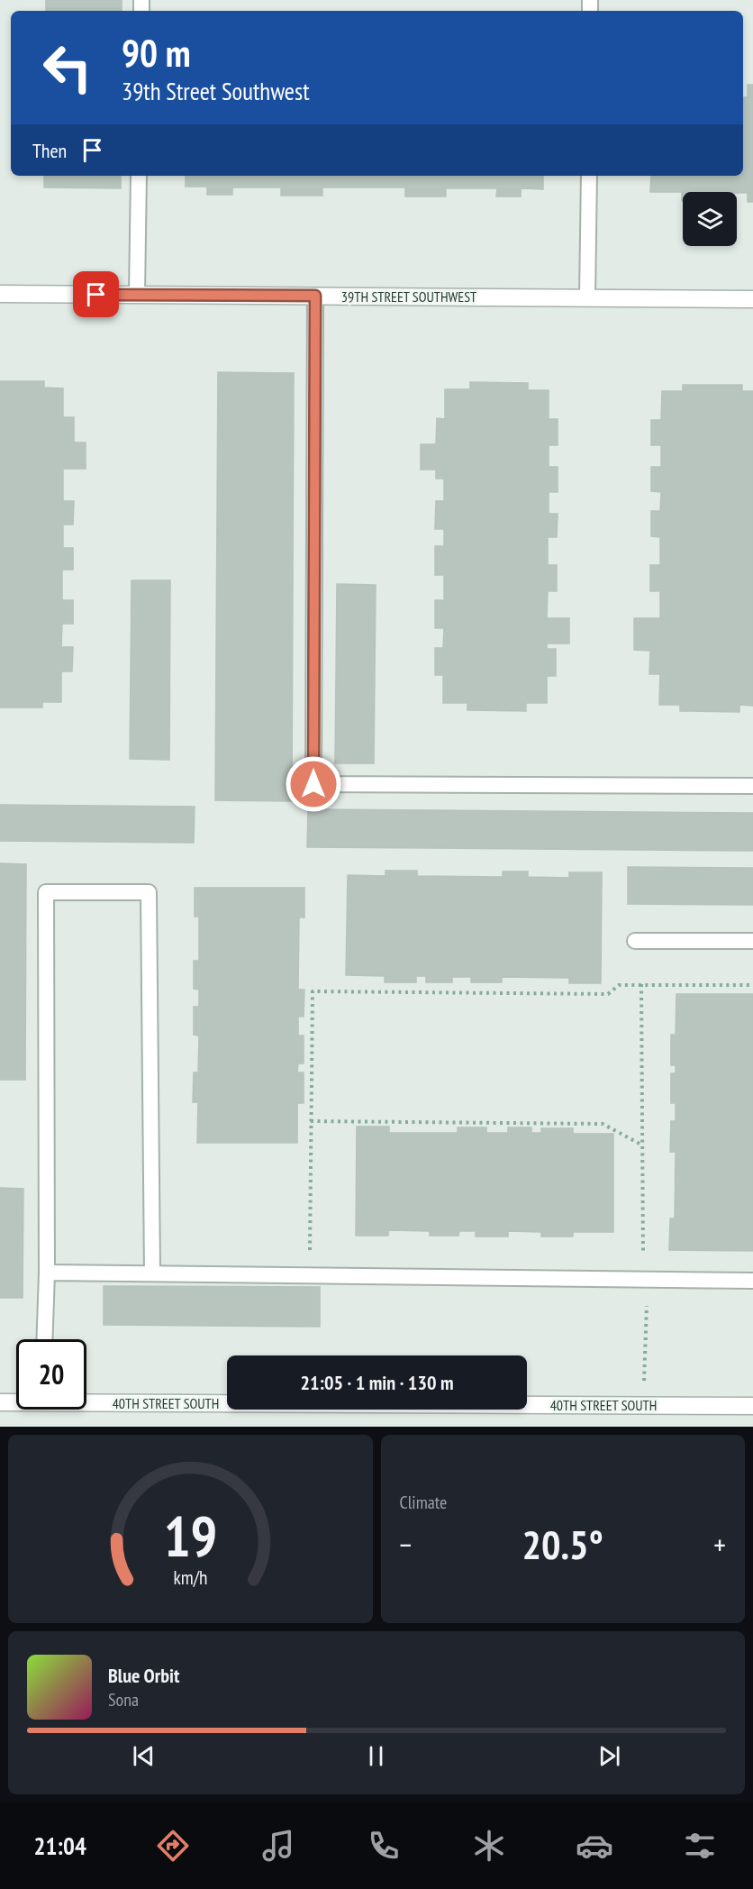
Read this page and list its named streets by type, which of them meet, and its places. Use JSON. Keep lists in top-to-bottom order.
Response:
{
  "streets": {
    "street": ["39TH STREET SOUTHWEST", "40TH STREET SOUTH"]
  },
  "page": {
    "turn": ["90 m", "39th Street Southwest"],
    "then": "Then",
    "limit": "20",
    "trip": "21:05 · 1 min · 130 m",
    "tile": "Climate",
    "heat": ["−", "20.5°", "+"],
    "song": ["Blue Orbit", "Sona"],
    "tabs": "21:04",
    "gauge": ["19", "km/h"]
  }
}
